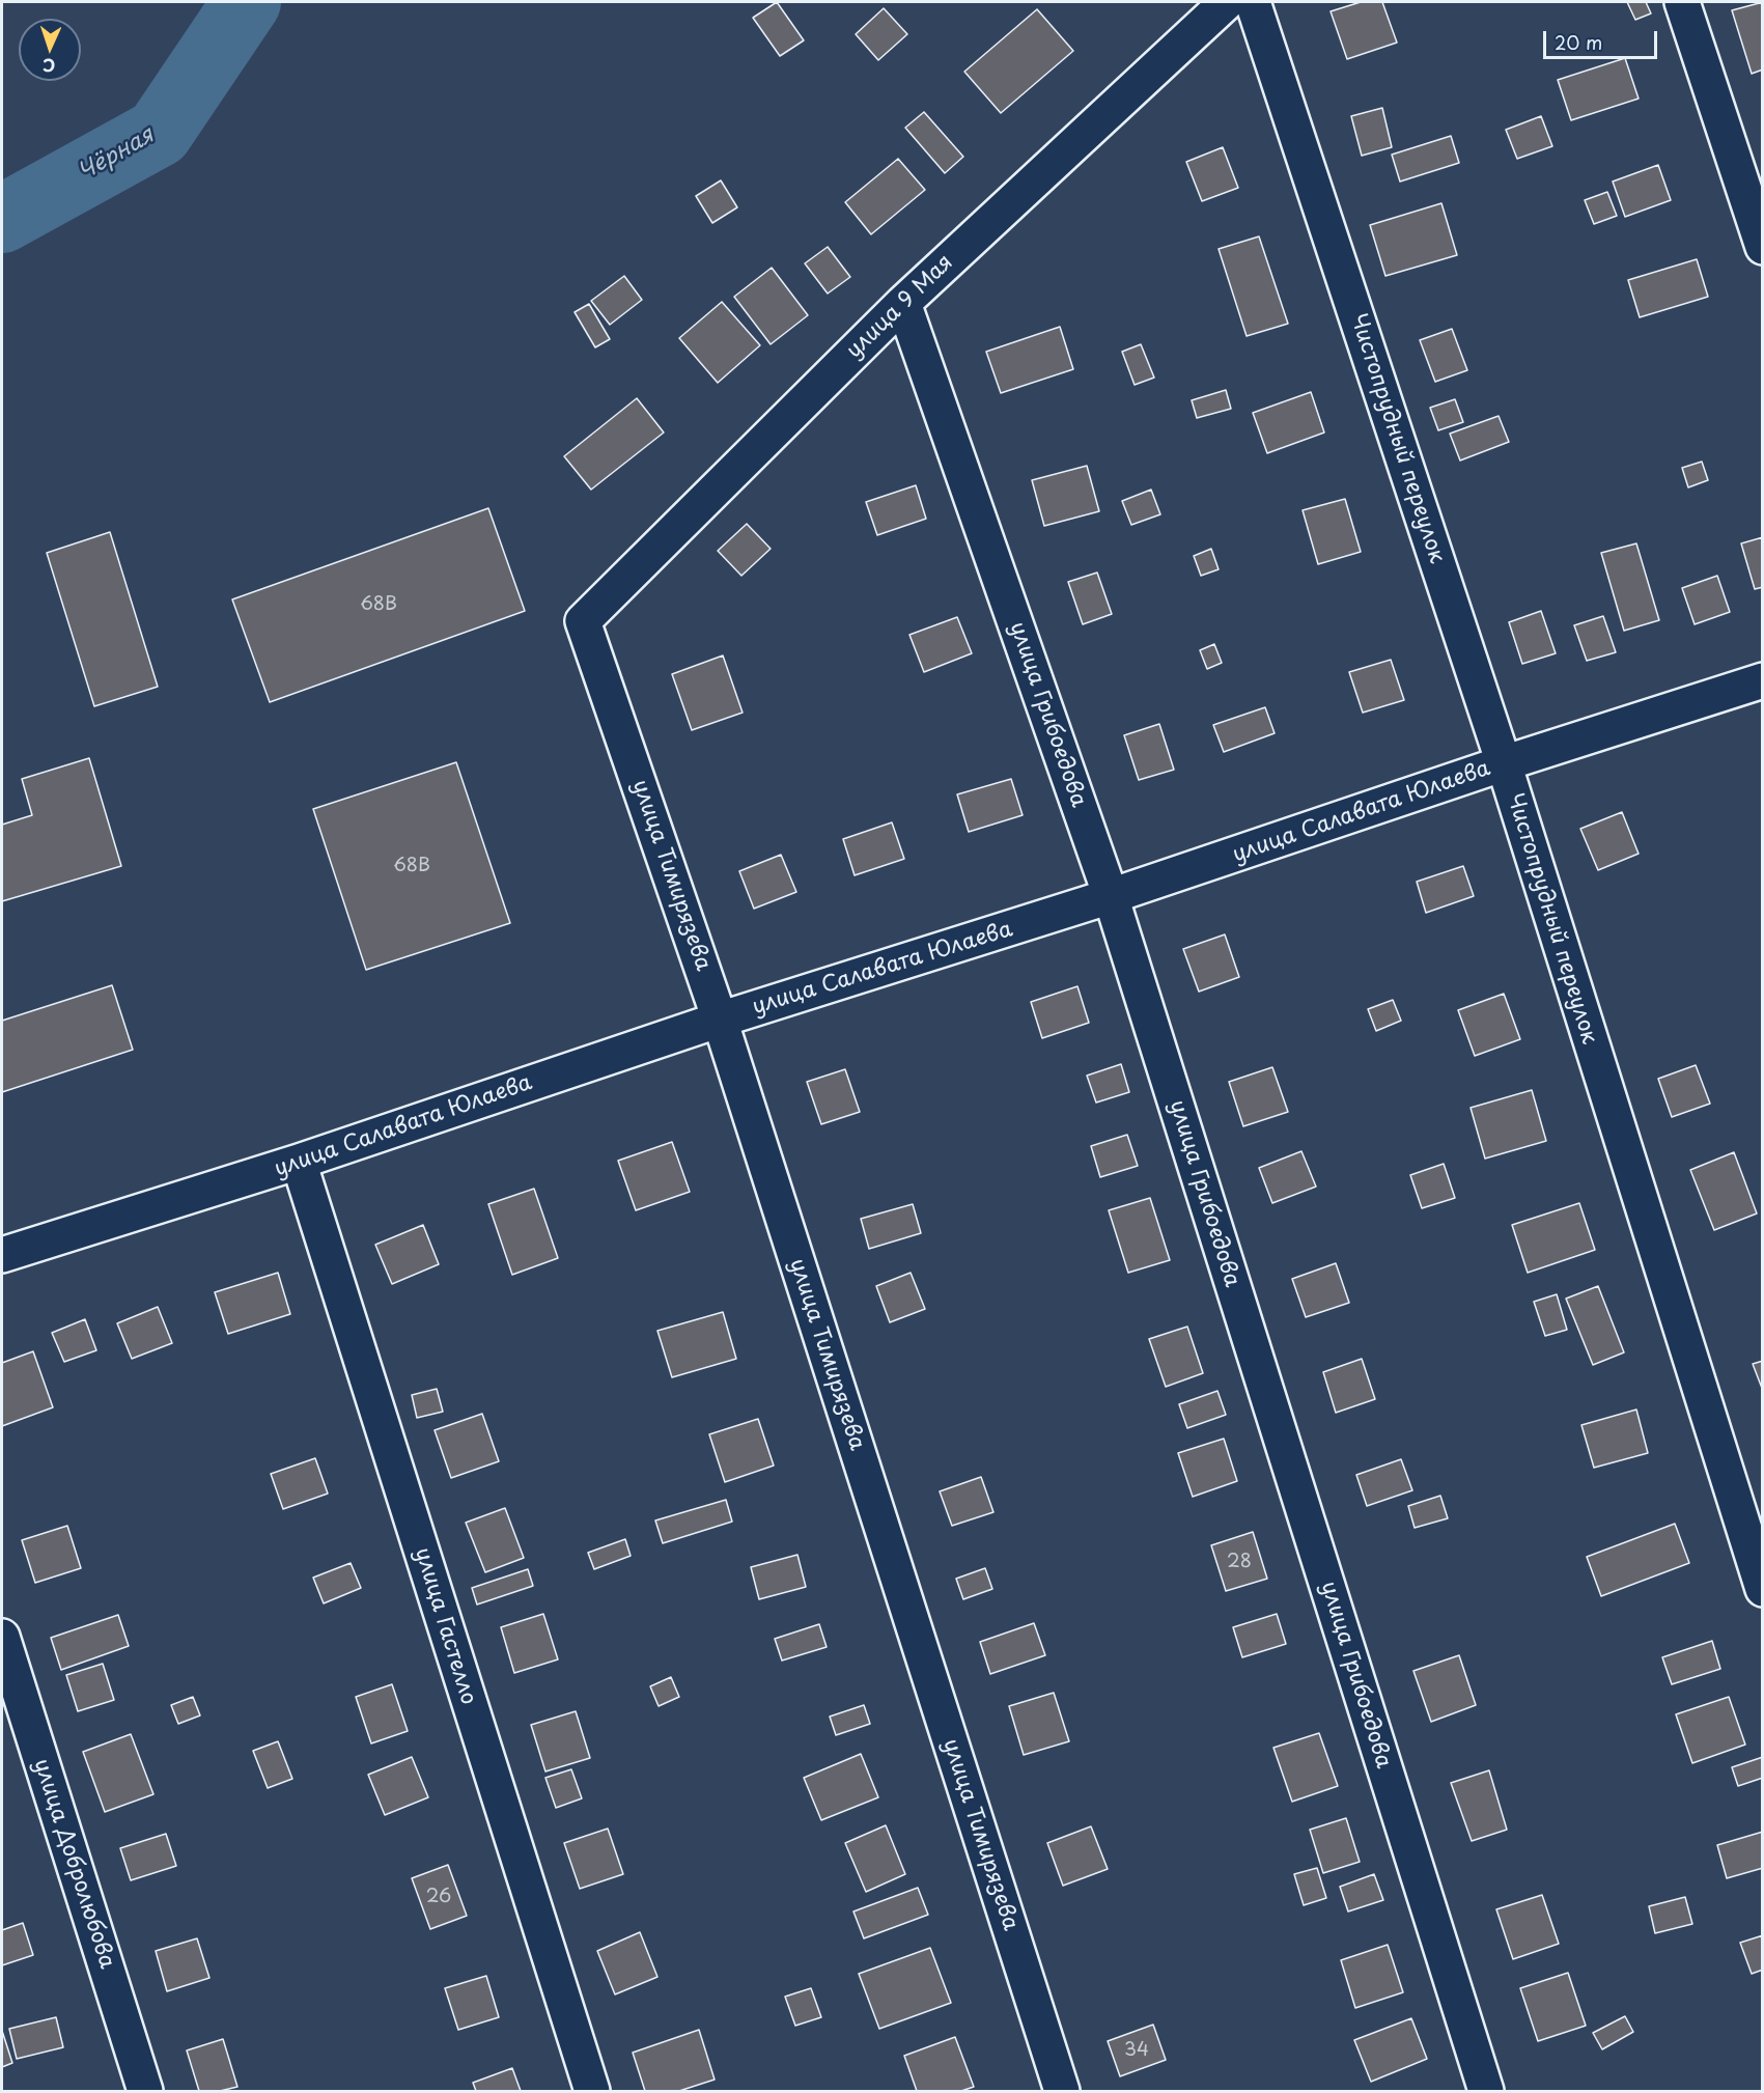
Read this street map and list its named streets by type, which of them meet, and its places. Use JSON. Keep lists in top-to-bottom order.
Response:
{
  "streets": {
    "street": [
      "улица 9 Мая",
      "Чистопрудный переулок",
      "улица Грибоедова",
      "улица Салавата Юлаева",
      "улица Тимирязева",
      "улица Гастелло",
      "улица Добролюбова"
    ]
  },
  "crossings": [
    ["улица 9 Мая", "улица Грибоедова"],
    ["улица 9 Мая", "улица Тимирязева"],
    ["Чистопрудный переулок", "улица Салавата Юлаева"],
    ["улица Грибоедова", "улица Салавата Юлаева"],
    ["улица Салавата Юлаева", "улица Тимирязева"],
    ["улица Салавата Юлаева", "улица Гастелло"]
  ],
  "water": ["Чёрная"],
  "house_numbers": [
    "68В",
    "68В",
    "28",
    "26",
    "34"
  ],
  "scale_bar": "20 m",
  "north": "bottom"
}
